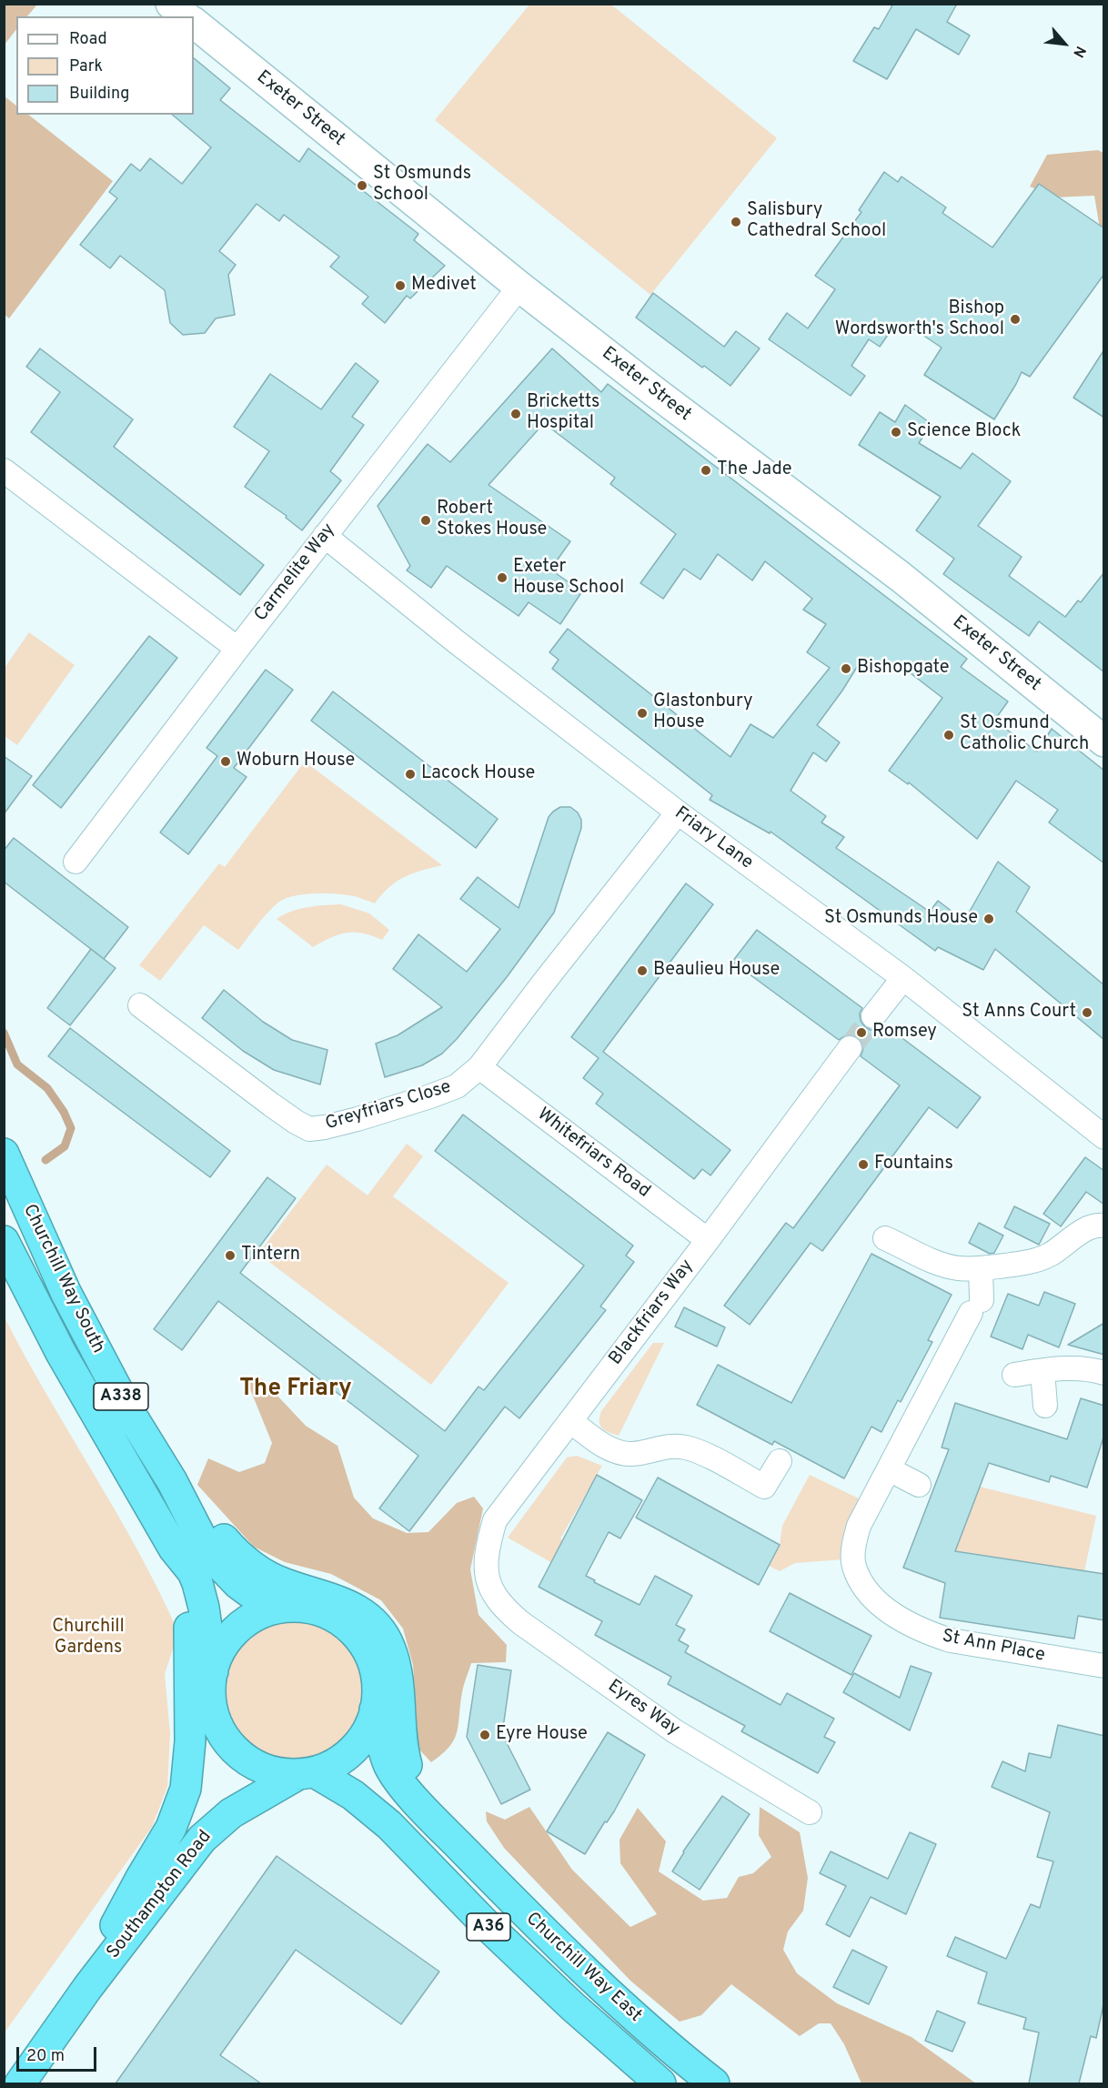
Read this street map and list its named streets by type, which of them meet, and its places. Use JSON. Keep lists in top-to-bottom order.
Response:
{
  "streets": {
    "highway": [
      "Churchill Way South",
      "A338",
      "Southampton Road",
      "A36",
      "Churchill Way East"
    ],
    "street": [
      "Exeter Street",
      "Carmelite Way",
      "Friary Lane",
      "Greyfriars Close",
      "Whitefriars Road",
      "Blackfriars Way",
      "St Ann Place",
      "Eyres Way"
    ]
  },
  "crossings": [
    ["Exeter Street", "Carmelite Way"],
    ["Carmelite Way", "Friary Lane"],
    ["Friary Lane", "Greyfriars Close"],
    ["Greyfriars Close", "Whitefriars Road"],
    ["Whitefriars Road", "Blackfriars Way"],
    ["Churchill Way South", "A338"],
    ["Churchill Way South", "Southampton Road"],
    ["Churchill Way South", "A36"],
    ["Churchill Way South", "Churchill Way East"],
    ["Blackfriars Way", "Eyres Way"],
    ["A338", "Southampton Road"],
    ["A338", "Churchill Way East"],
    ["Southampton Road", "A36"],
    ["Southampton Road", "Churchill Way East"],
    ["A36", "Churchill Way East"]
  ],
  "districts": ["The Friary"],
  "parks": ["Churchill Gardens"],
  "places": [
    "St Osmunds School",
    "Salisbury Cathedral School",
    "Medivet",
    "Bishop Wordsworth's School",
    "Bricketts Hospital",
    "Science Block",
    "The Jade",
    "Robert Stokes House",
    "Exeter House School",
    "Bishopgate",
    "Glastonbury House",
    "St Osmund Catholic Church",
    "Woburn House",
    "Lacock House",
    "St Osmunds House",
    "Beaulieu House",
    "St Anns Court",
    "Romsey",
    "Fountains",
    "Tintern",
    "Eyre House"
  ],
  "legend": ["Road", "Park", "Building"],
  "scale_bar": "20 m",
  "north": "bottom right"
}
